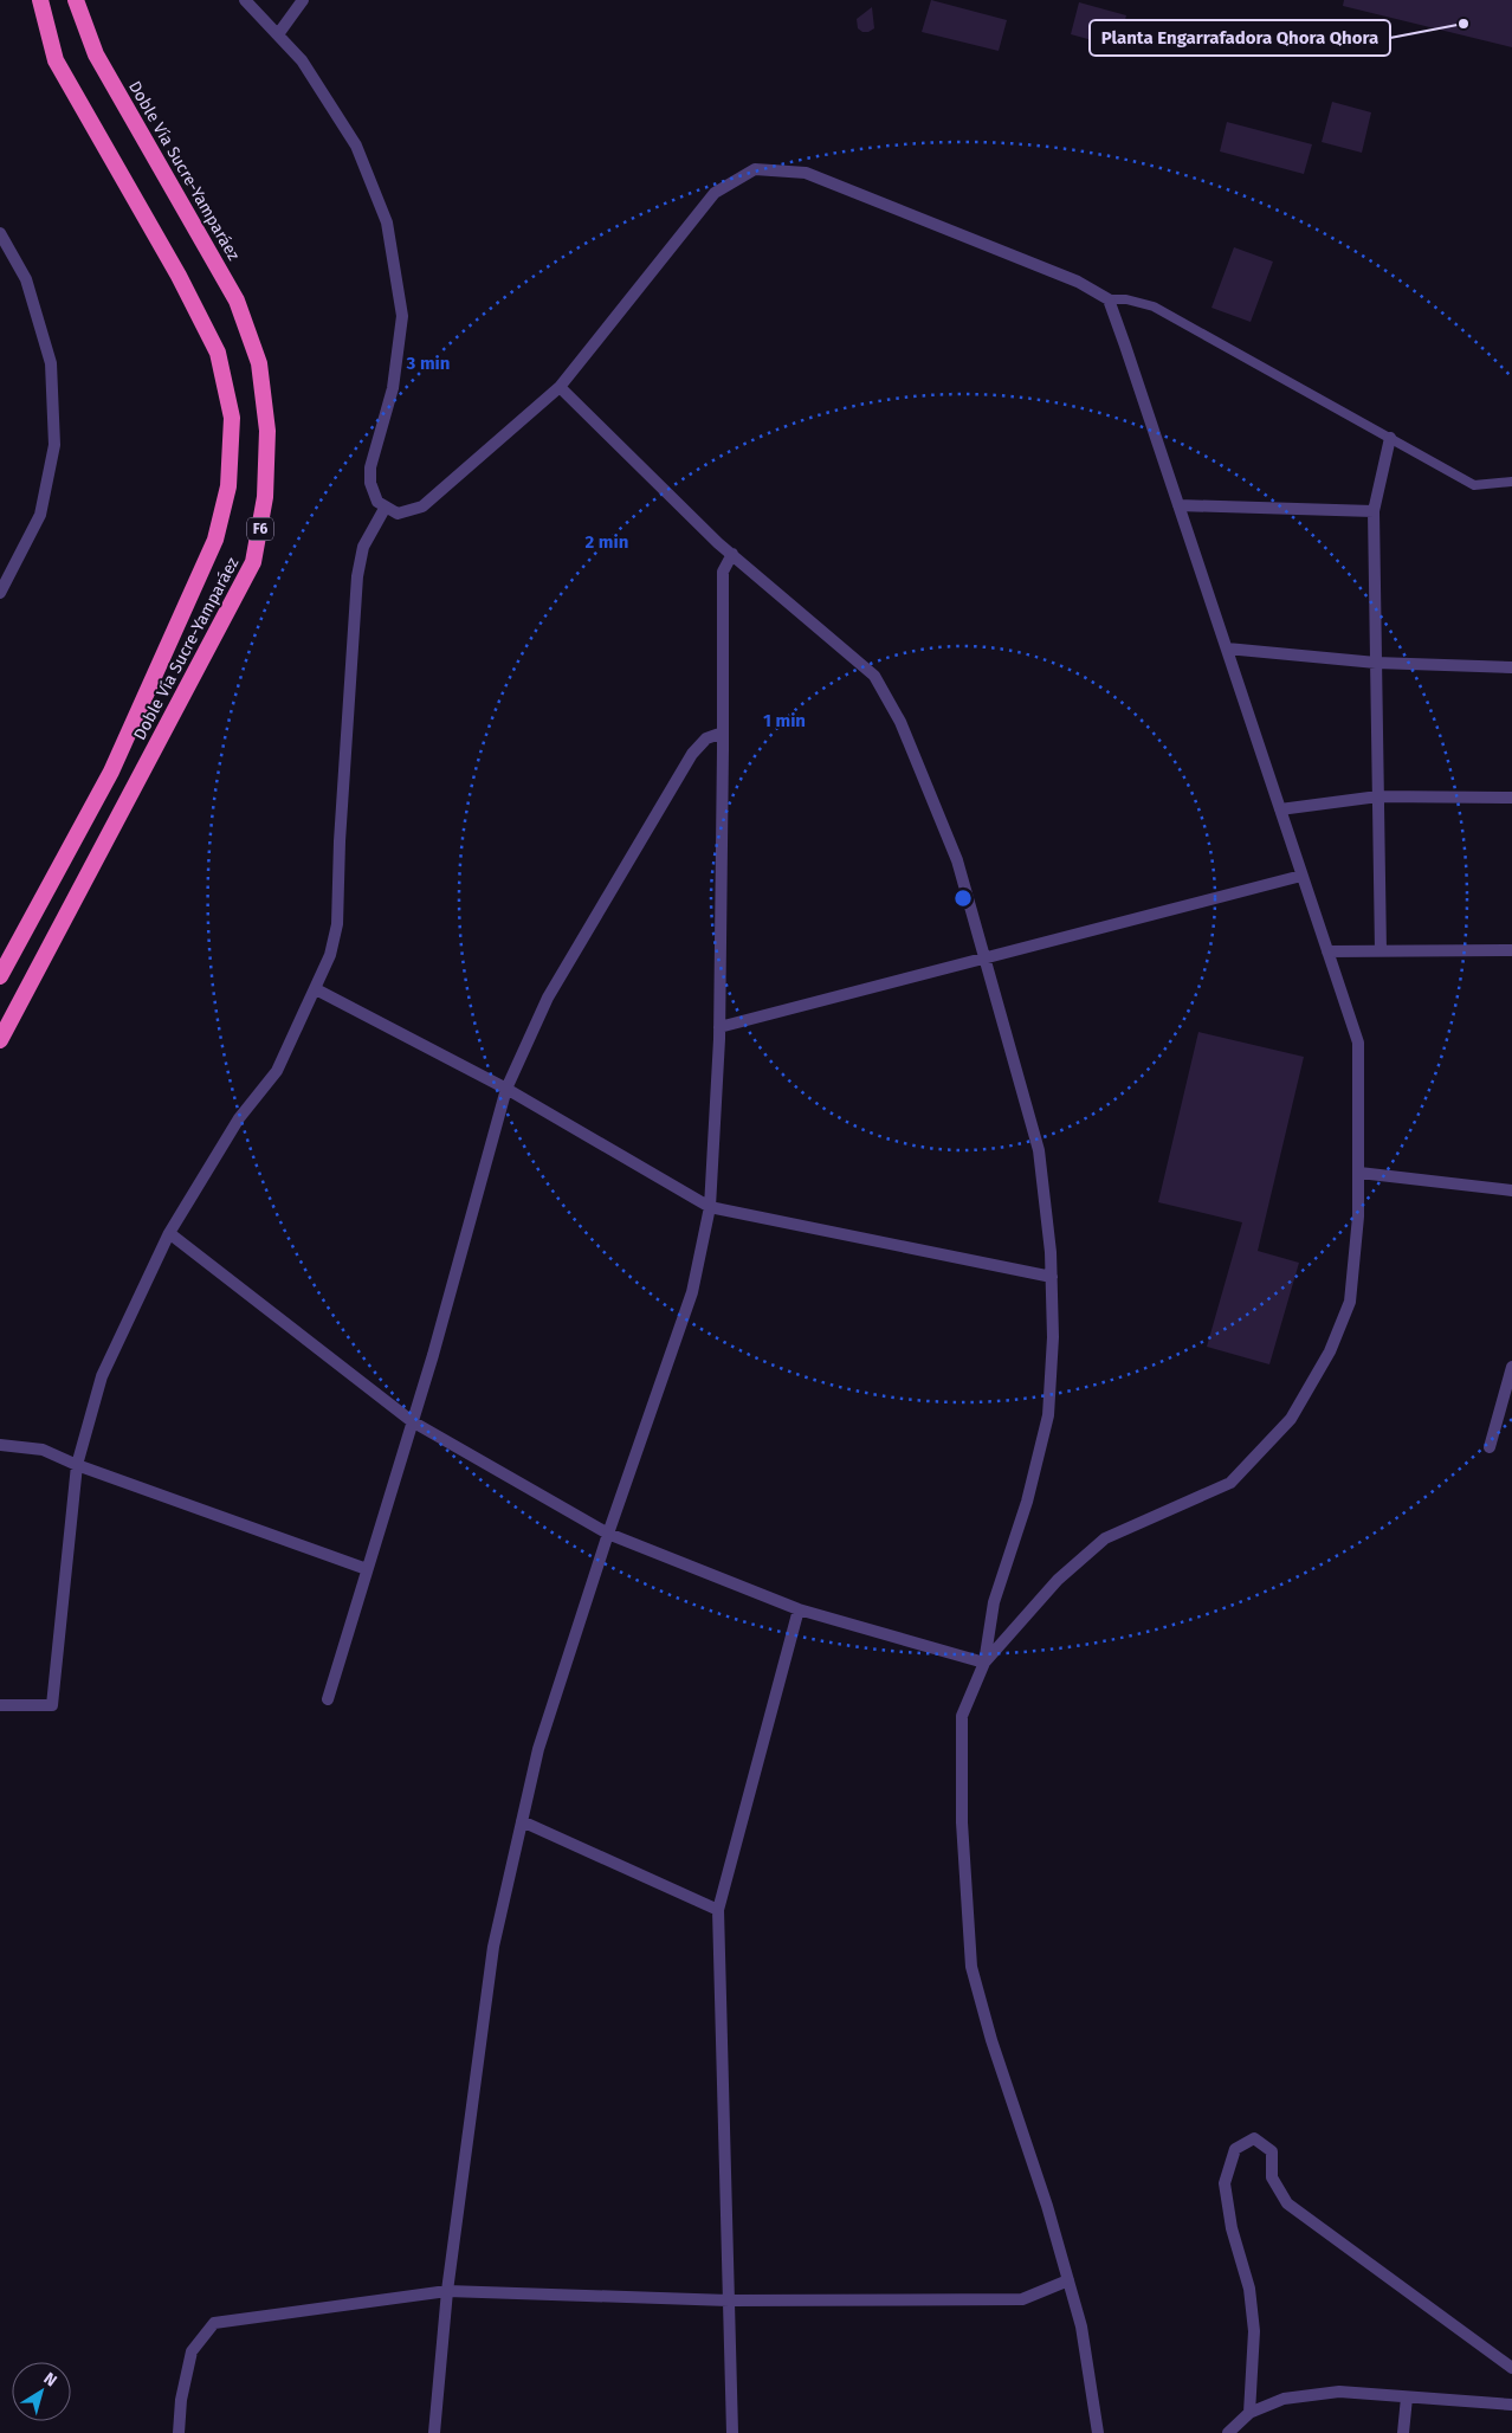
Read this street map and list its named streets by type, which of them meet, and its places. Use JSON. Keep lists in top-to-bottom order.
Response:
{
  "streets": {
    "highway": ["Doble Vía Sucre-Yamparáez", "F6"]
  },
  "places": ["Planta Engarrafadora Qhora Qhora"],
  "north": "top right",
  "rings": ["3 min", "2 min", "1 min"]
}
